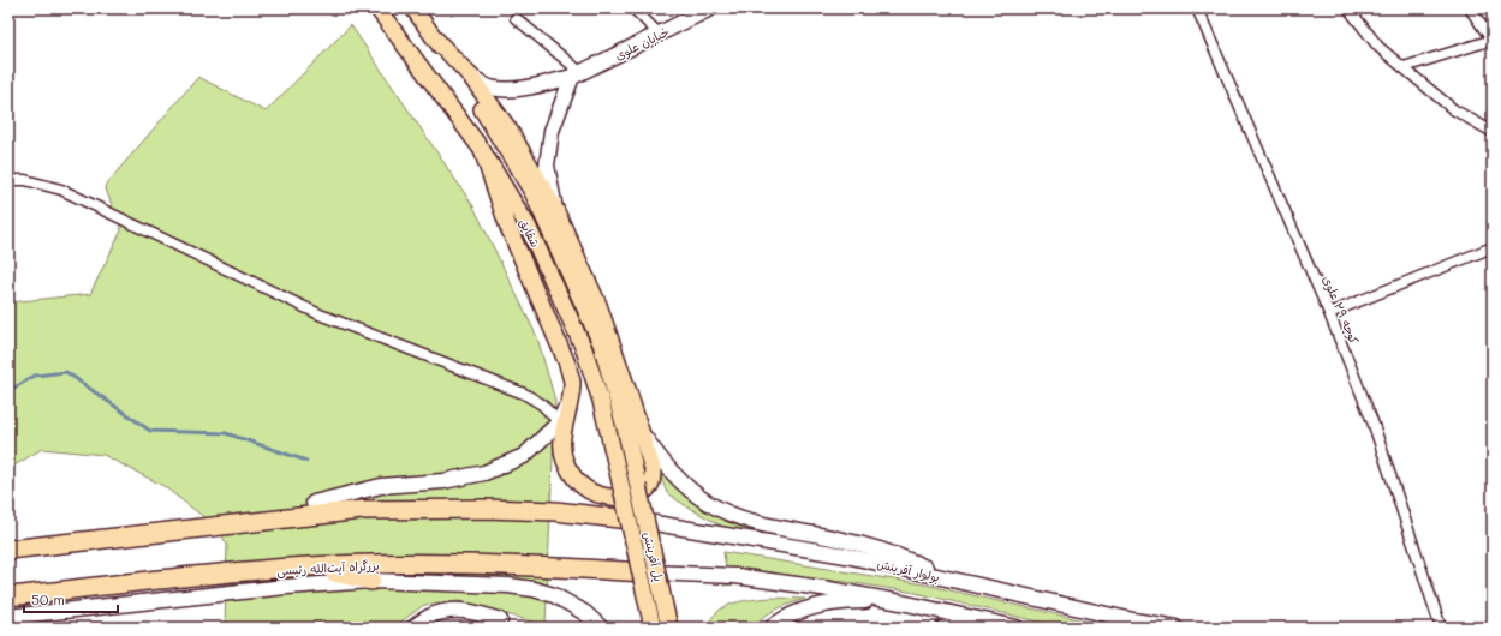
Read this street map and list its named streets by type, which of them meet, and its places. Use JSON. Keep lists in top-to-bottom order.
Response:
{
  "streets": {
    "highway": ["بزرگراه آیت‌الله رئیسی"],
    "main road": [
      "خیابان علوی",
      "شقایق",
      "پل آفرینش",
      "بولوار آفرینش"
    ],
    "street": ["کوچه ۲۹ علوی"]
  },
  "crossings": [
    ["خیابان علوی", "شقایق"],
    ["شقایق", "پل آفرینش"]
  ],
  "scale_bar": "50 m"
}
